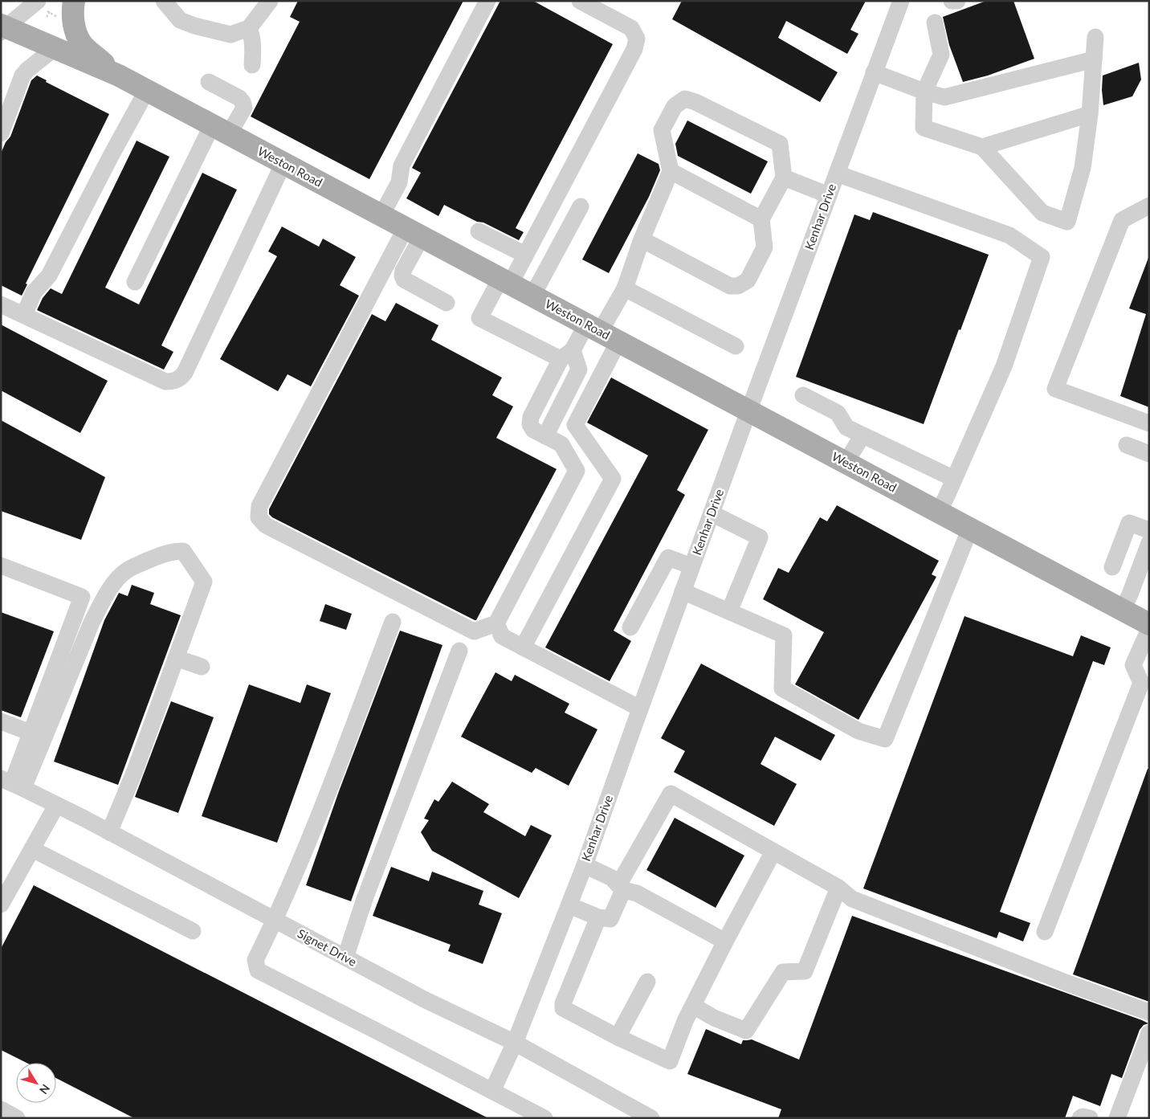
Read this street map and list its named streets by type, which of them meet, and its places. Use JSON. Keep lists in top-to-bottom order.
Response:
{
  "streets": {
    "main road": ["Weston Road"],
    "street": ["Kenhar Drive", "Signet Drive"]
  },
  "crossings": [
    ["Weston Road", "Kenhar Drive"],
    ["Kenhar Drive", "Signet Drive"]
  ],
  "north": "bottom right"
}
